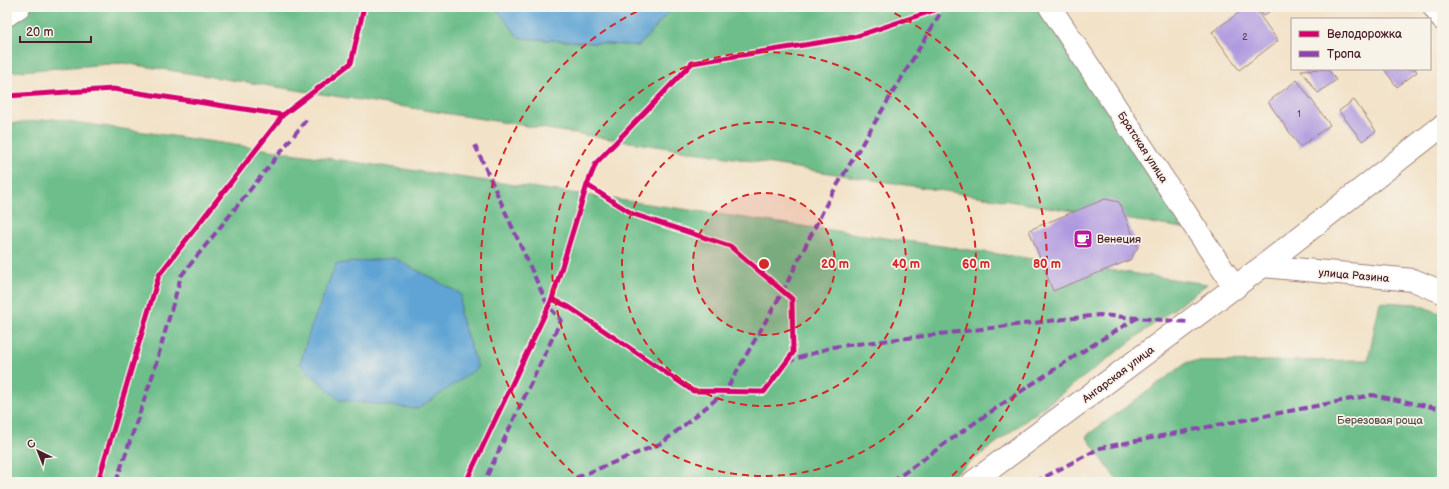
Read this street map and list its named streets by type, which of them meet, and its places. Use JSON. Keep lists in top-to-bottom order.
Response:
{
  "streets": {
    "street": ["Братская улица", "улица Разина", "Ангарская улица"]
  },
  "crossings": [
    ["Братская улица", "Ангарская улица"],
    ["улица Разина", "Ангарская улица"]
  ],
  "parks": ["Березовая роща"],
  "places": {
    "cafe": ["Венеция"]
  },
  "house_numbers": ["2", "1"],
  "legend": ["Велодорожка", "Тропа"],
  "scale_bar": "20 m",
  "north": "top left",
  "rings": [
    "20 m",
    "40 m",
    "60 m",
    "80 m"
  ]
}
